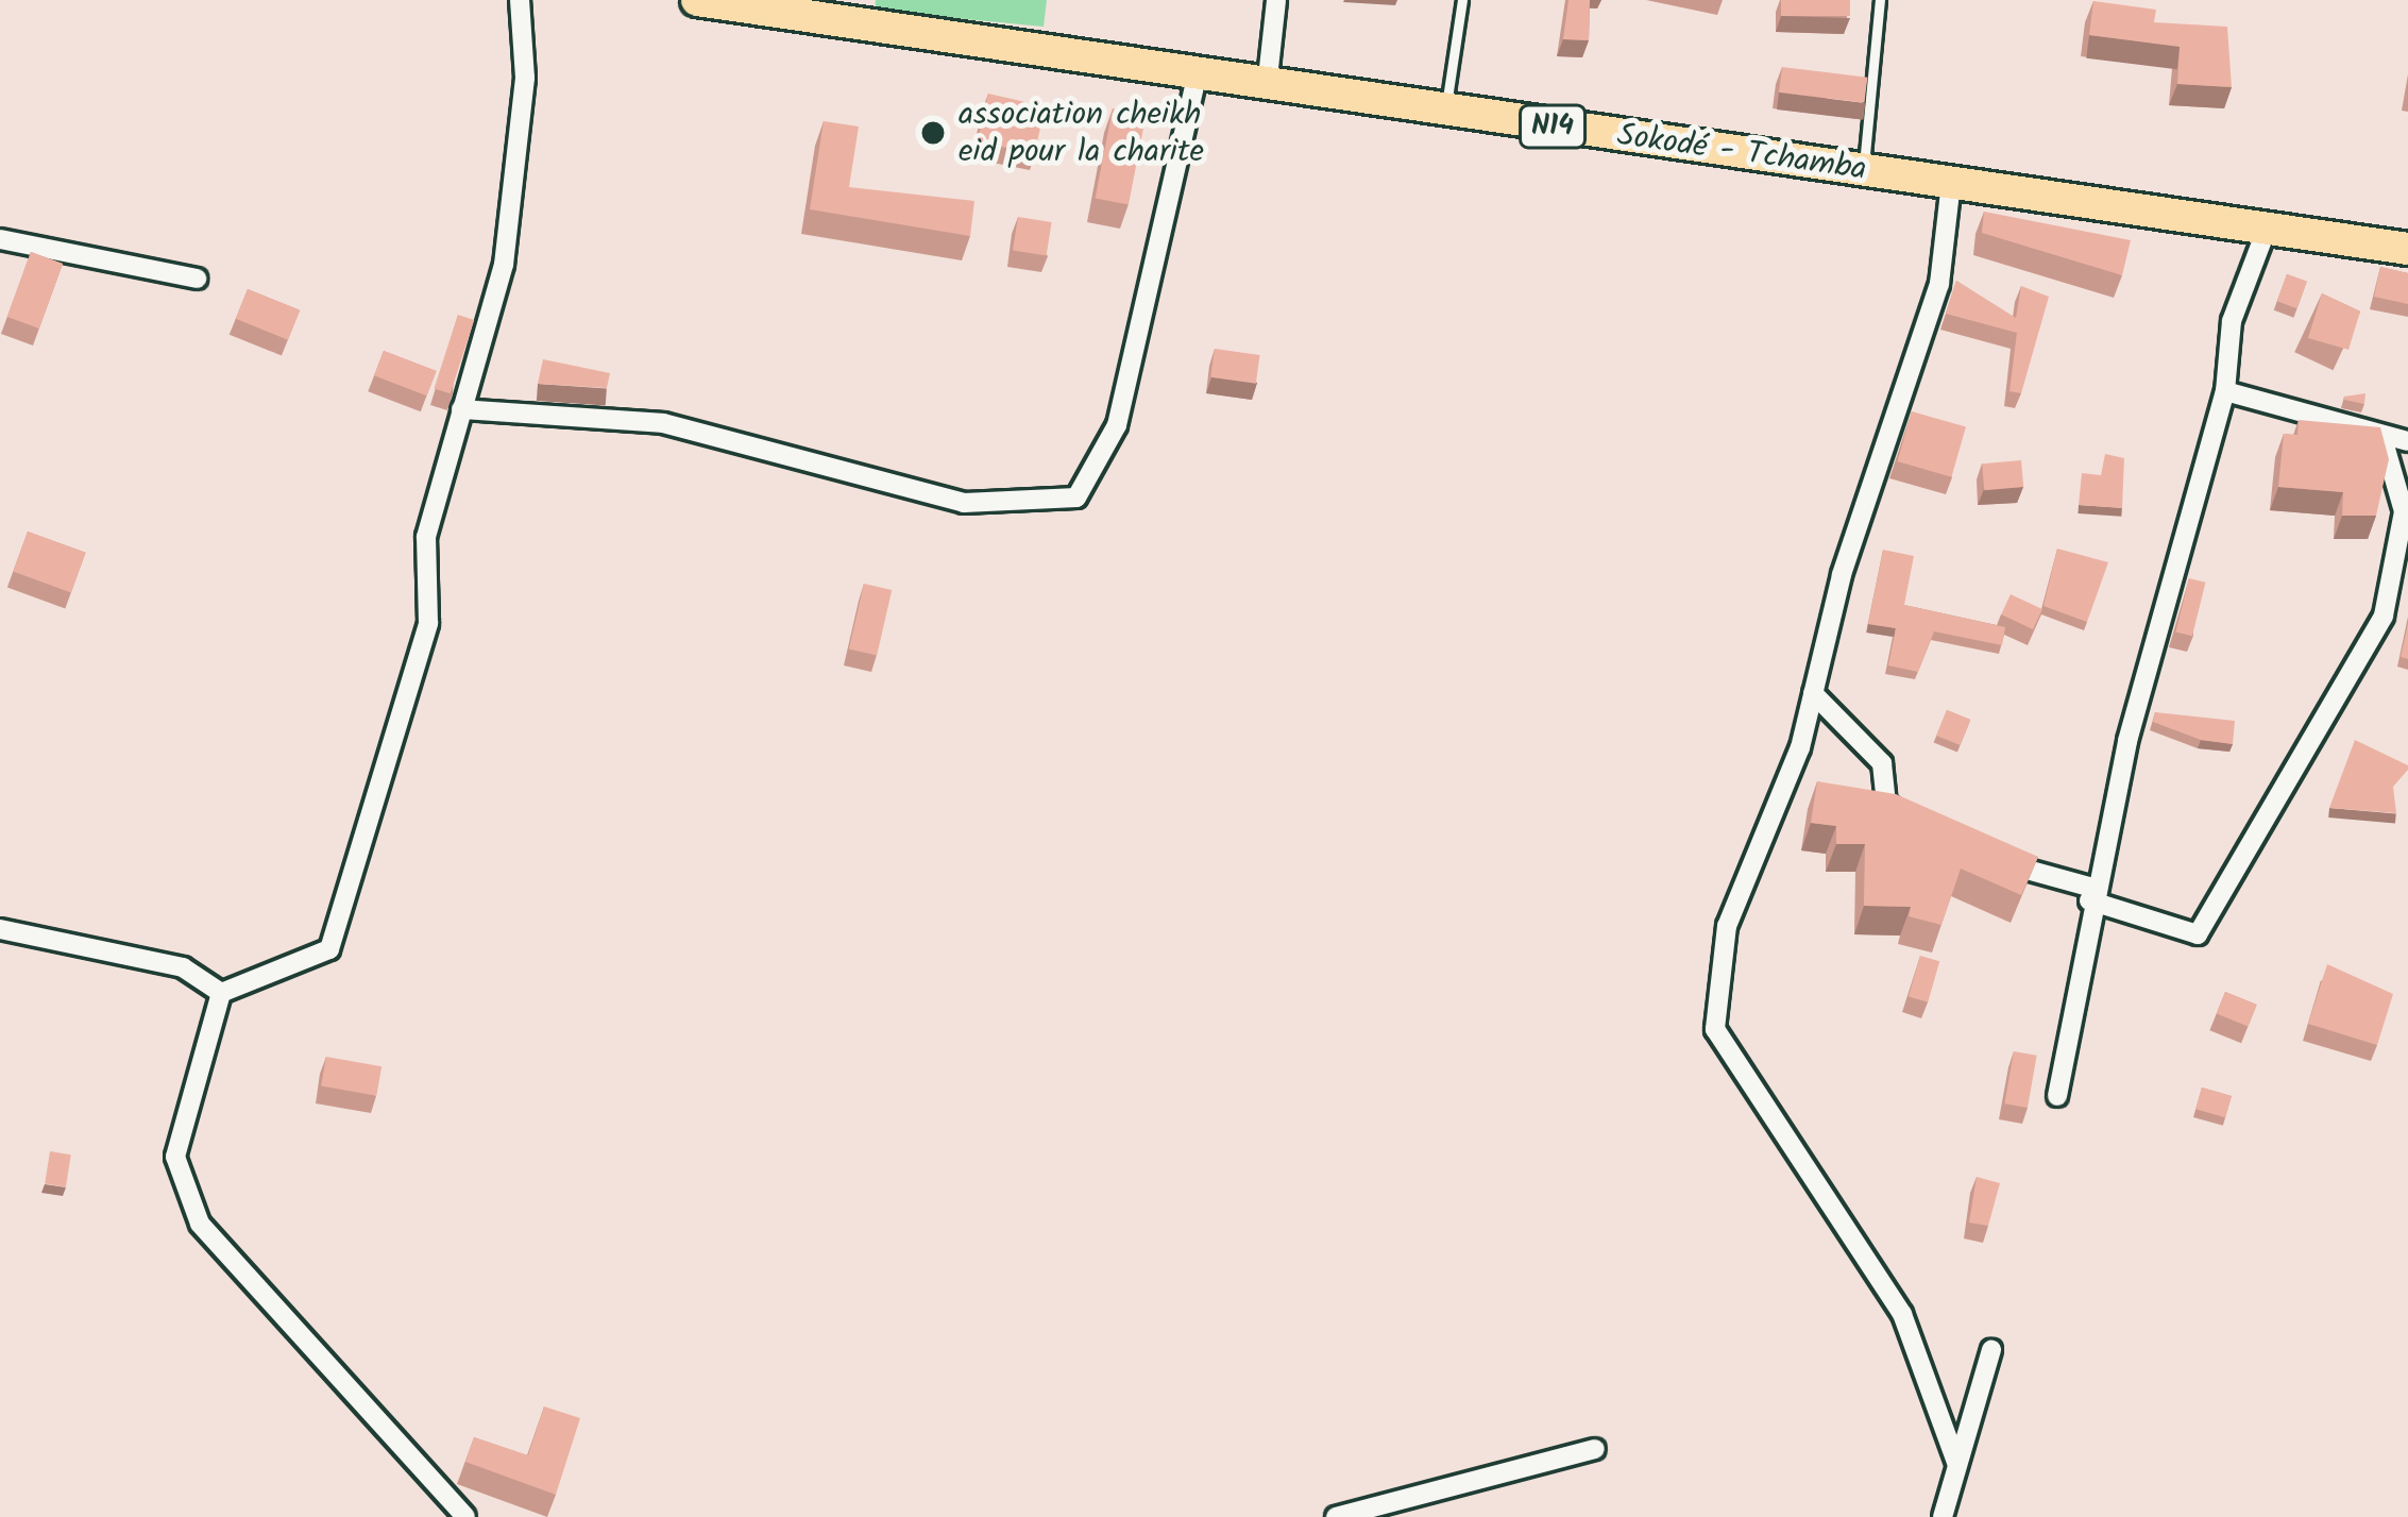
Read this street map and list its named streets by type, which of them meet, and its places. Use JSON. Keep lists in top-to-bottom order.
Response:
{
  "streets": {
    "main road": ["N14", "Sokodé - Tchamba"]
  },
  "places": ["association cheikh eid pour la charite"]
}
